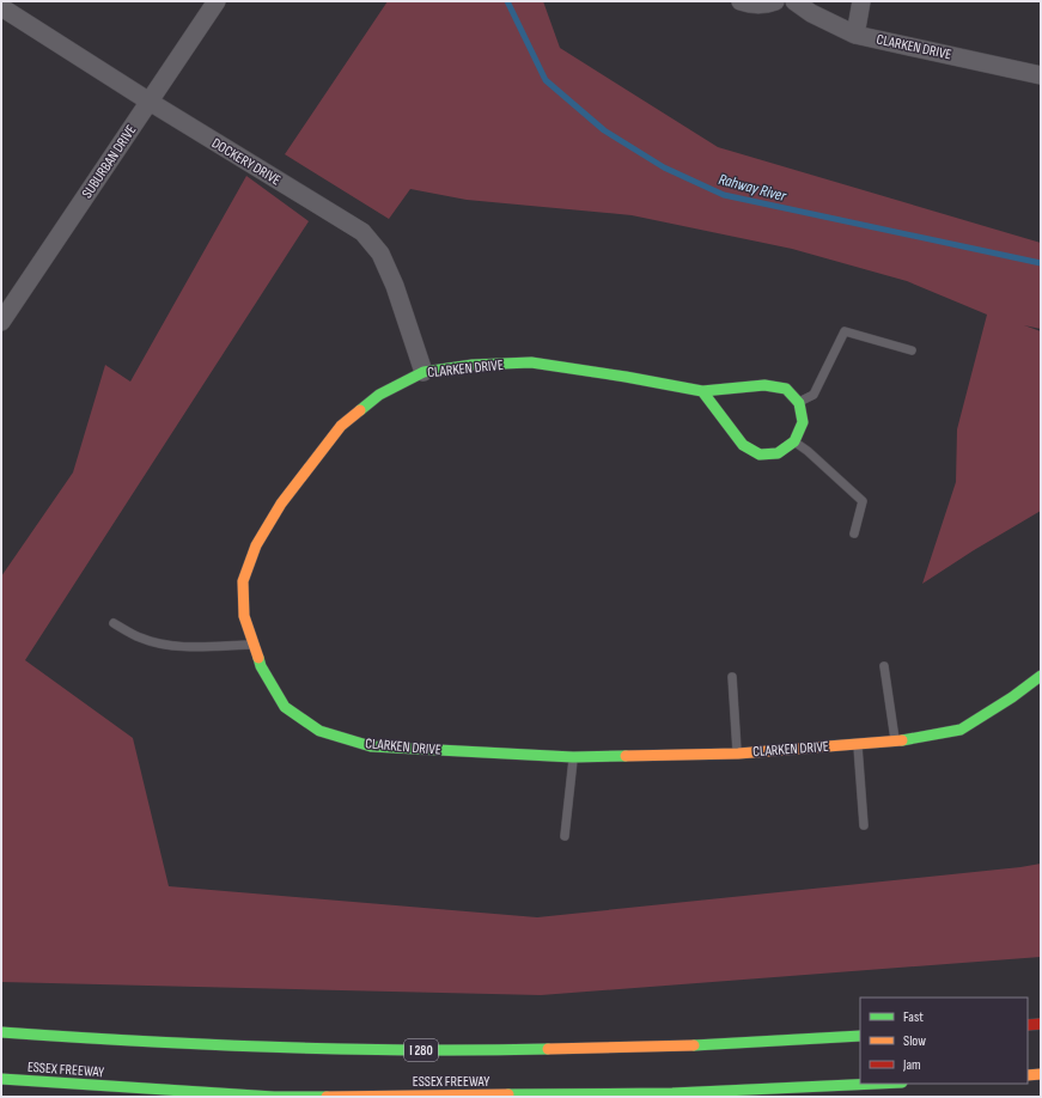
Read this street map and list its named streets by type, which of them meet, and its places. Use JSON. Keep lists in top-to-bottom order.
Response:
{
  "streets": {
    "main road": ["CLARKEN DRIVE", "I 280", "ESSEX FREEWAY"],
    "street": ["SUBURBAN DRIVE", "DOCKERY DRIVE"]
  },
  "crossings": [
    ["CLARKEN DRIVE", "DOCKERY DRIVE"],
    ["SUBURBAN DRIVE", "DOCKERY DRIVE"]
  ],
  "water": ["Rahway River"],
  "legend": ["Fast", "Slow", "Jam"]
}
